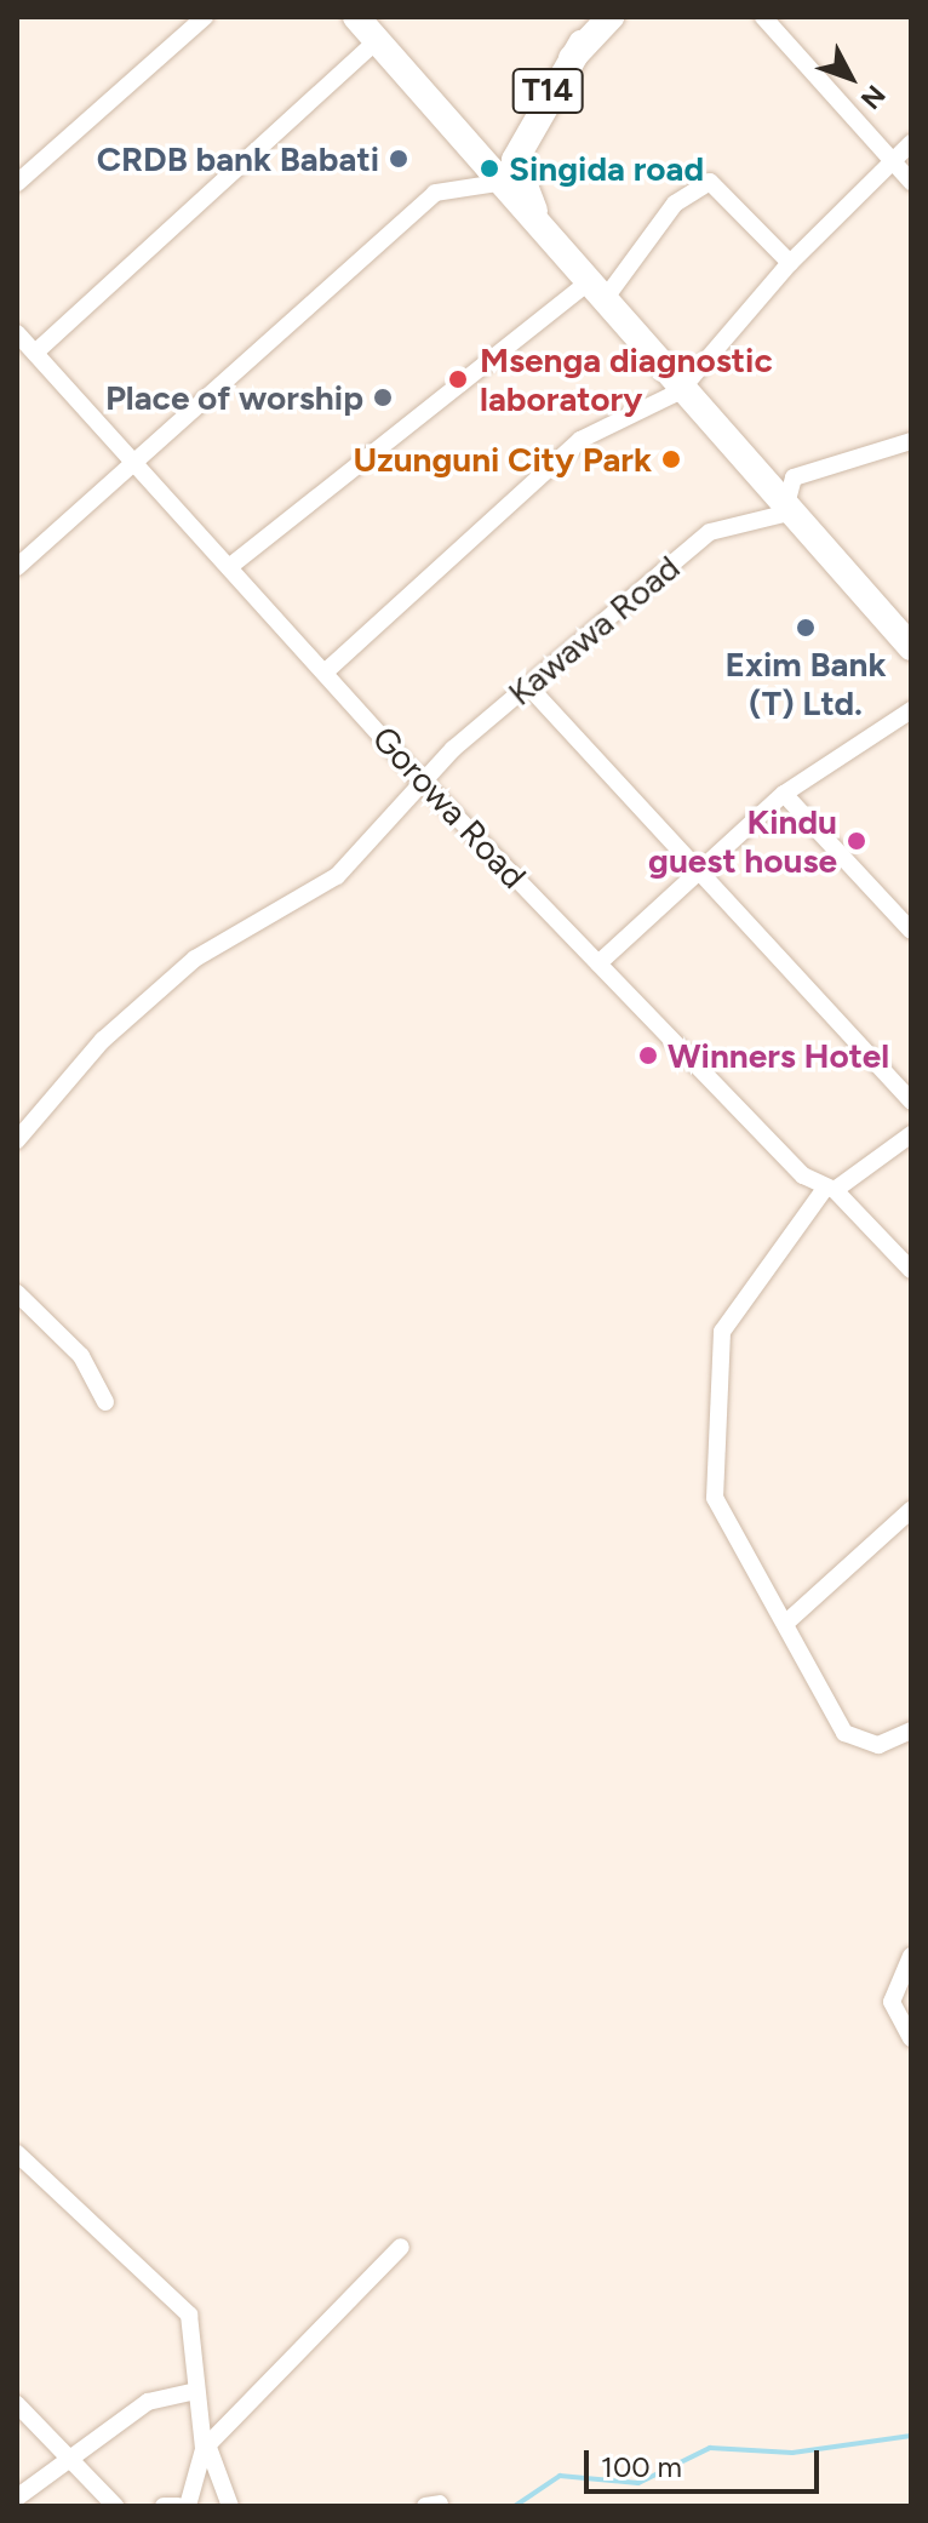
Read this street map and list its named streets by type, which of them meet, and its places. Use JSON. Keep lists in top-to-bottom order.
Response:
{
  "streets": {
    "highway": ["T14"],
    "street": ["Kawawa Road", "Gorowa Road"]
  },
  "crossings": [
    ["Kawawa Road", "Gorowa Road"]
  ],
  "places": [
    "CRDB bank Babati",
    "Singida road",
    "Msenga diagnostic laboratory",
    "Place of worship",
    "Uzunguni City Park",
    "Exim Bank (T) Ltd.",
    "Kindu guest house",
    "Winners Hotel"
  ],
  "scale_bar": "100 m",
  "north": "bottom right"
}
